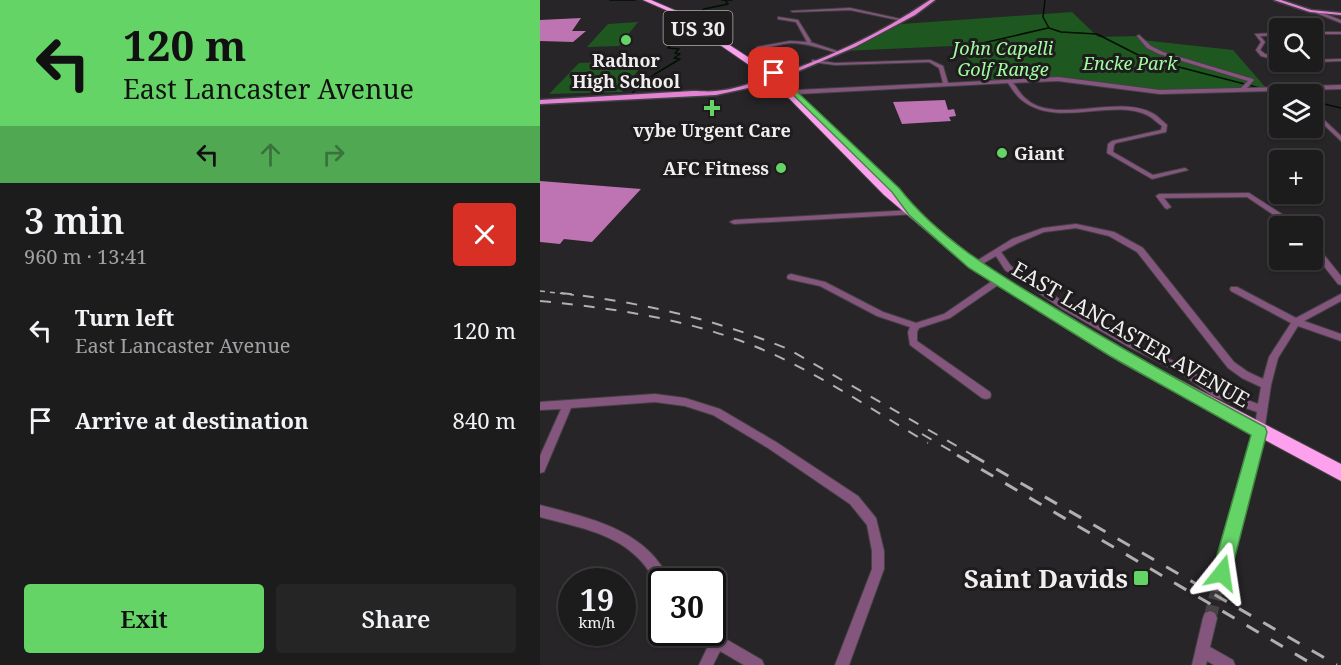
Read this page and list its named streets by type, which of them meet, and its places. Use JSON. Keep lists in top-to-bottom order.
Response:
{
  "streets": {
    "highway": ["US 30", "EAST LANCASTER AVENUE"]
  },
  "parks": ["John Capelli Golf Range", "Encke Park"],
  "places": {
    "other": ["Radnor High School", "Giant", "AFC Fitness"],
    "health": ["vybe Urgent Care"],
    "transit": ["Saint Davids"]
  },
  "page": {
    "turn": ["120 m", "East Lancaster Avenue"],
    "map_buttons": ["+", "−"],
    "heading": ["3 min", "960 m · 13:41"],
    "list": [
      {
        "name": "Turn left",
        "note": "East Lancaster Avenue",
        "value": "120 m"
      },
      {
        "name": "Arrive at destination",
        "value": "840 m"
      }
    ],
    "speed": "19 km/h",
    "limit": "30",
    "buttons": ["Exit", "Share"]
  }
}
